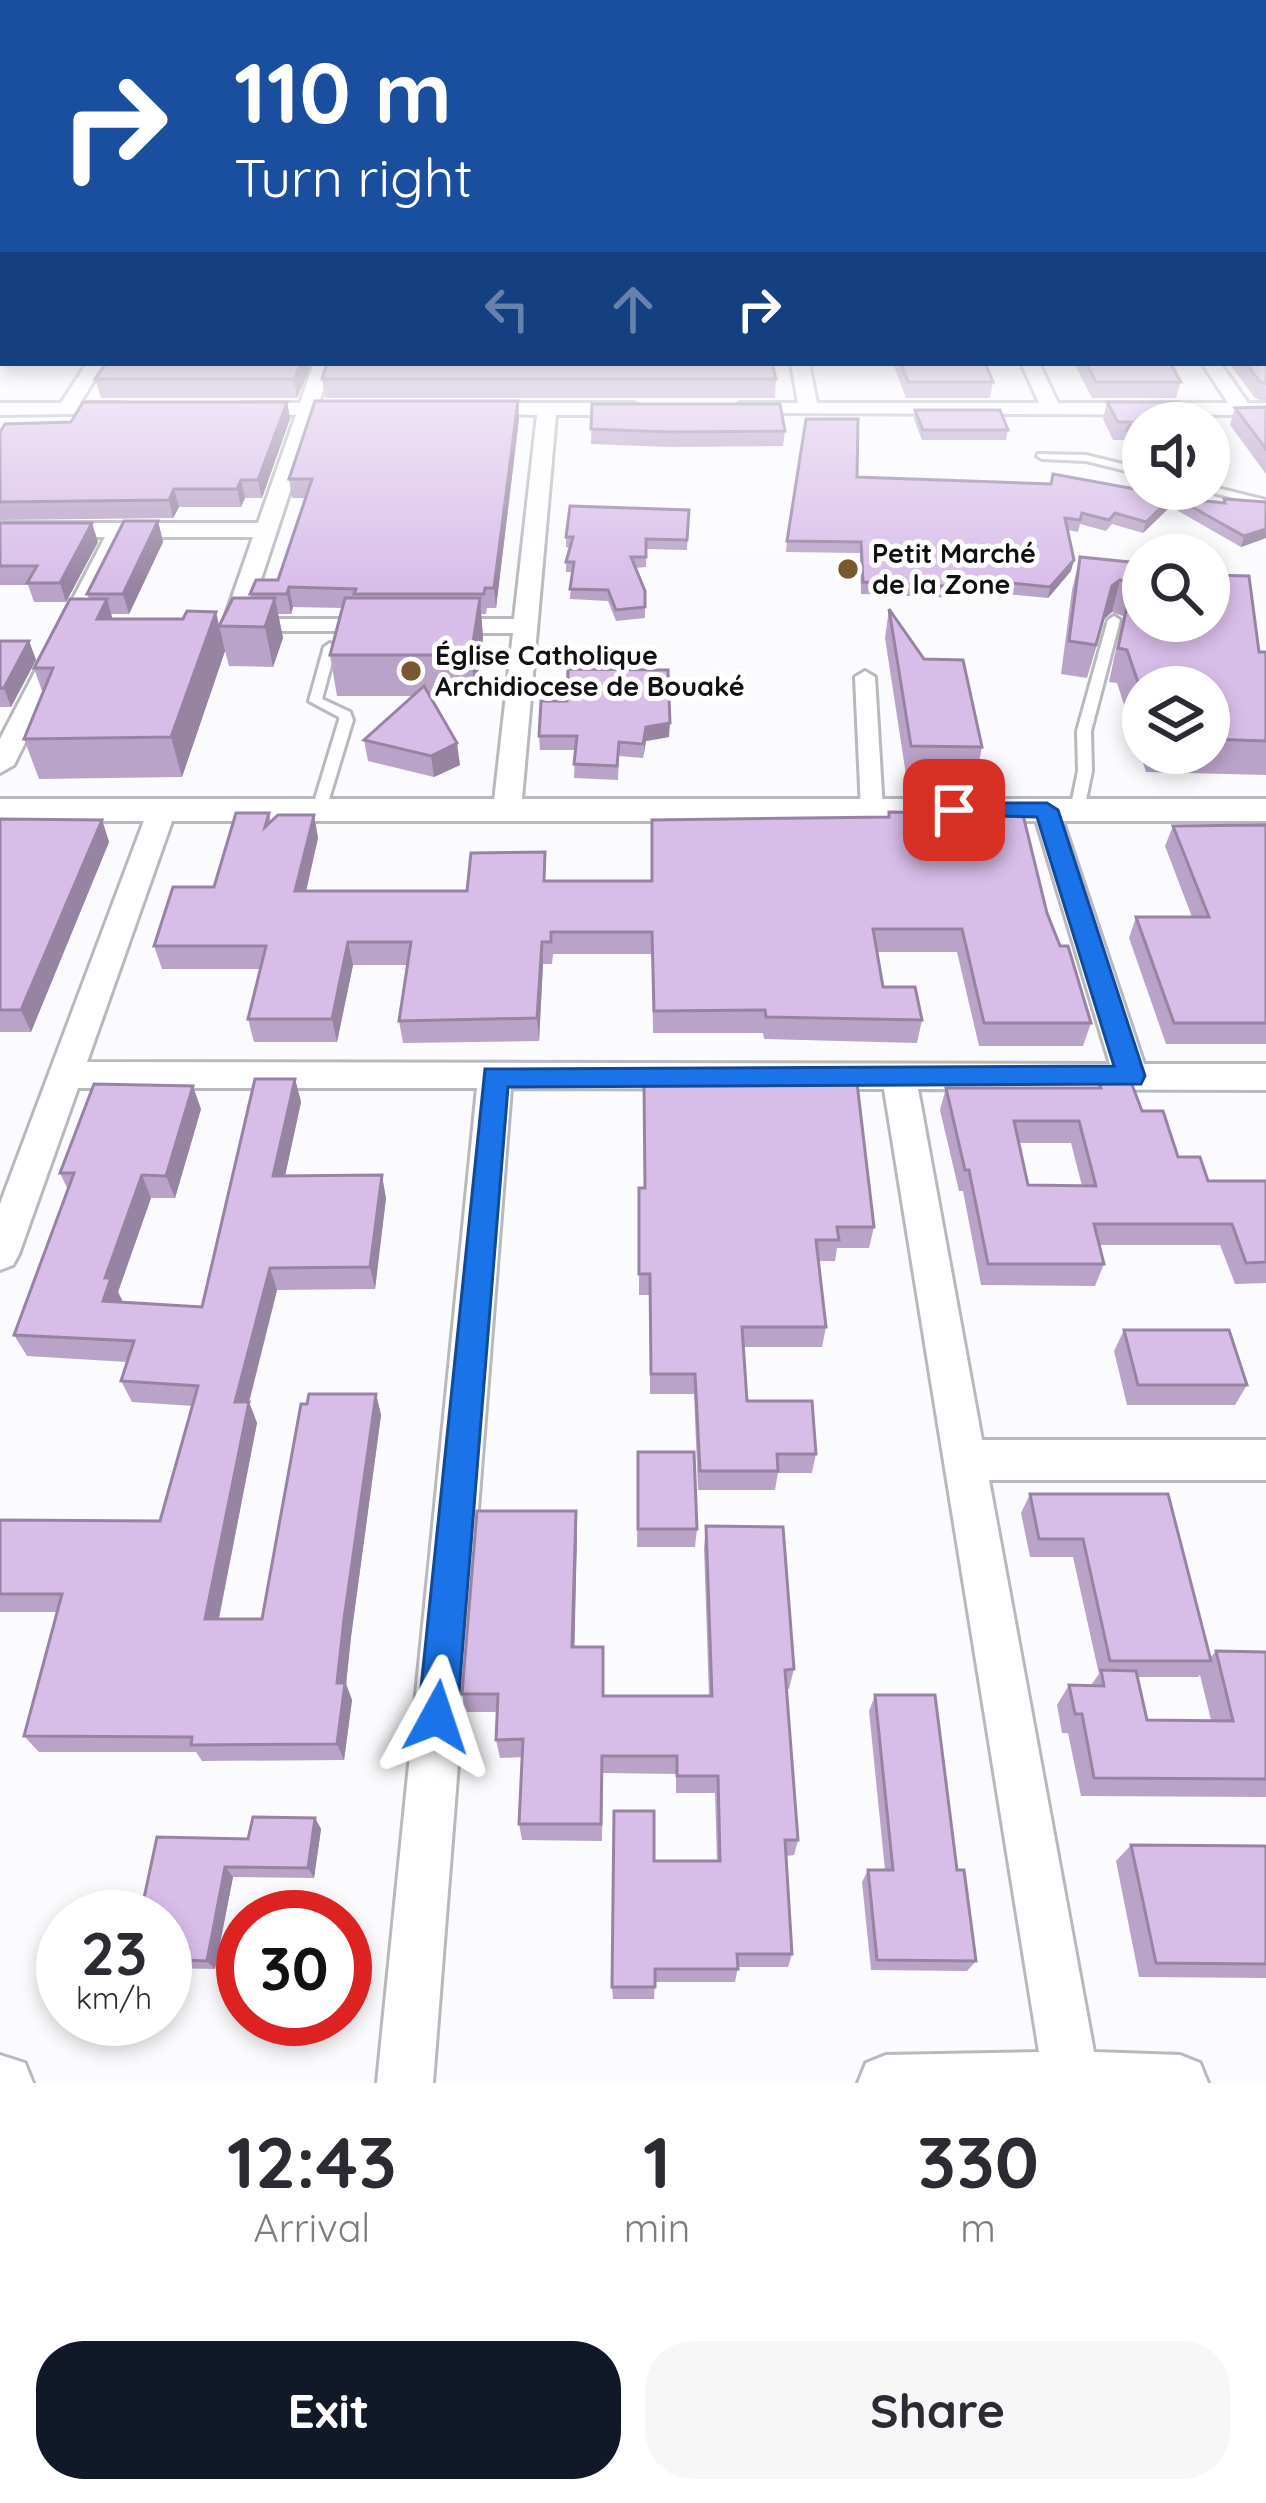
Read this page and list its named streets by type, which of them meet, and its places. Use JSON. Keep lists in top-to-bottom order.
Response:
{
  "places": ["Petit Marché de la Zone", "Église Catholique Archidiocese de Bouaké"],
  "page": {
    "turn": ["110 m", "Turn right"],
    "speed": "23 km/h",
    "limit": "30",
    "eta": [
      "12:43",
      "Arrival",
      "1",
      "min",
      "330",
      "m"
    ],
    "buttons": ["Exit", "Share"]
  }
}
